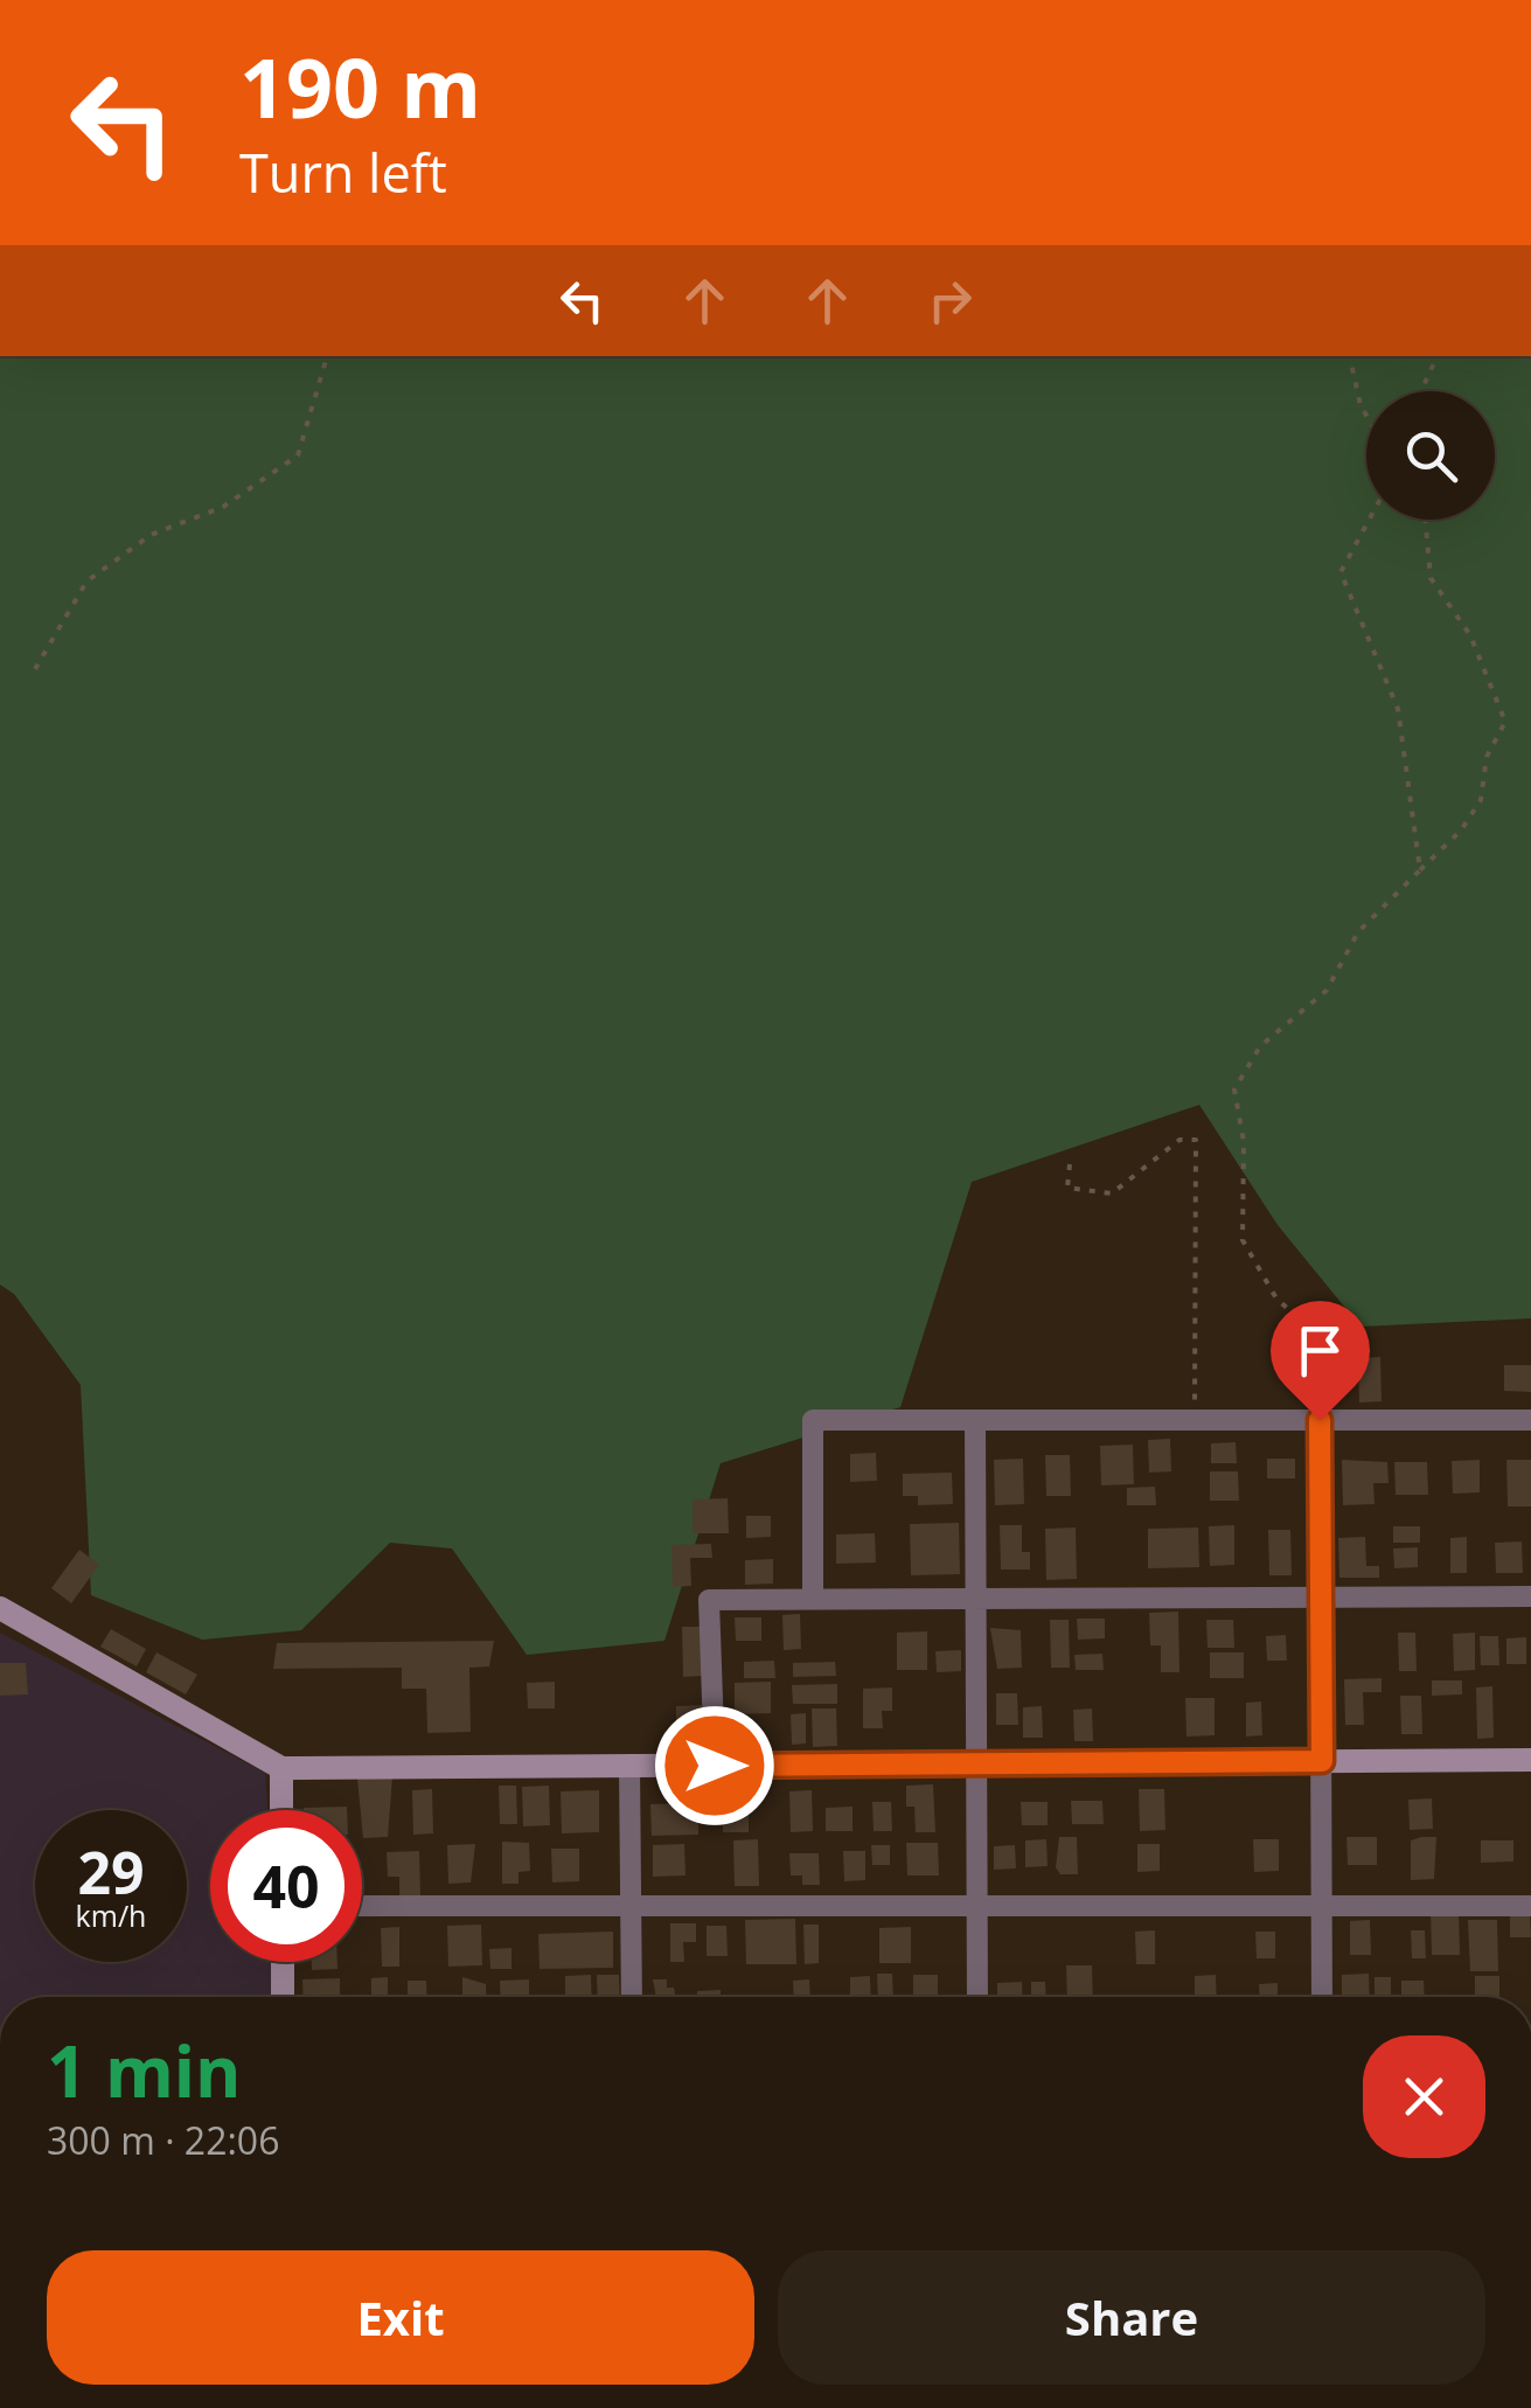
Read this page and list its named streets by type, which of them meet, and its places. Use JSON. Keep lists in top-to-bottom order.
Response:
{
  "page": {
    "turn": ["190 m", "Turn left"],
    "speed": "29 km/h",
    "limit": "40",
    "heading": ["1 min", "300 m · 22:06"],
    "buttons": ["Exit", "Share"]
  }
}
